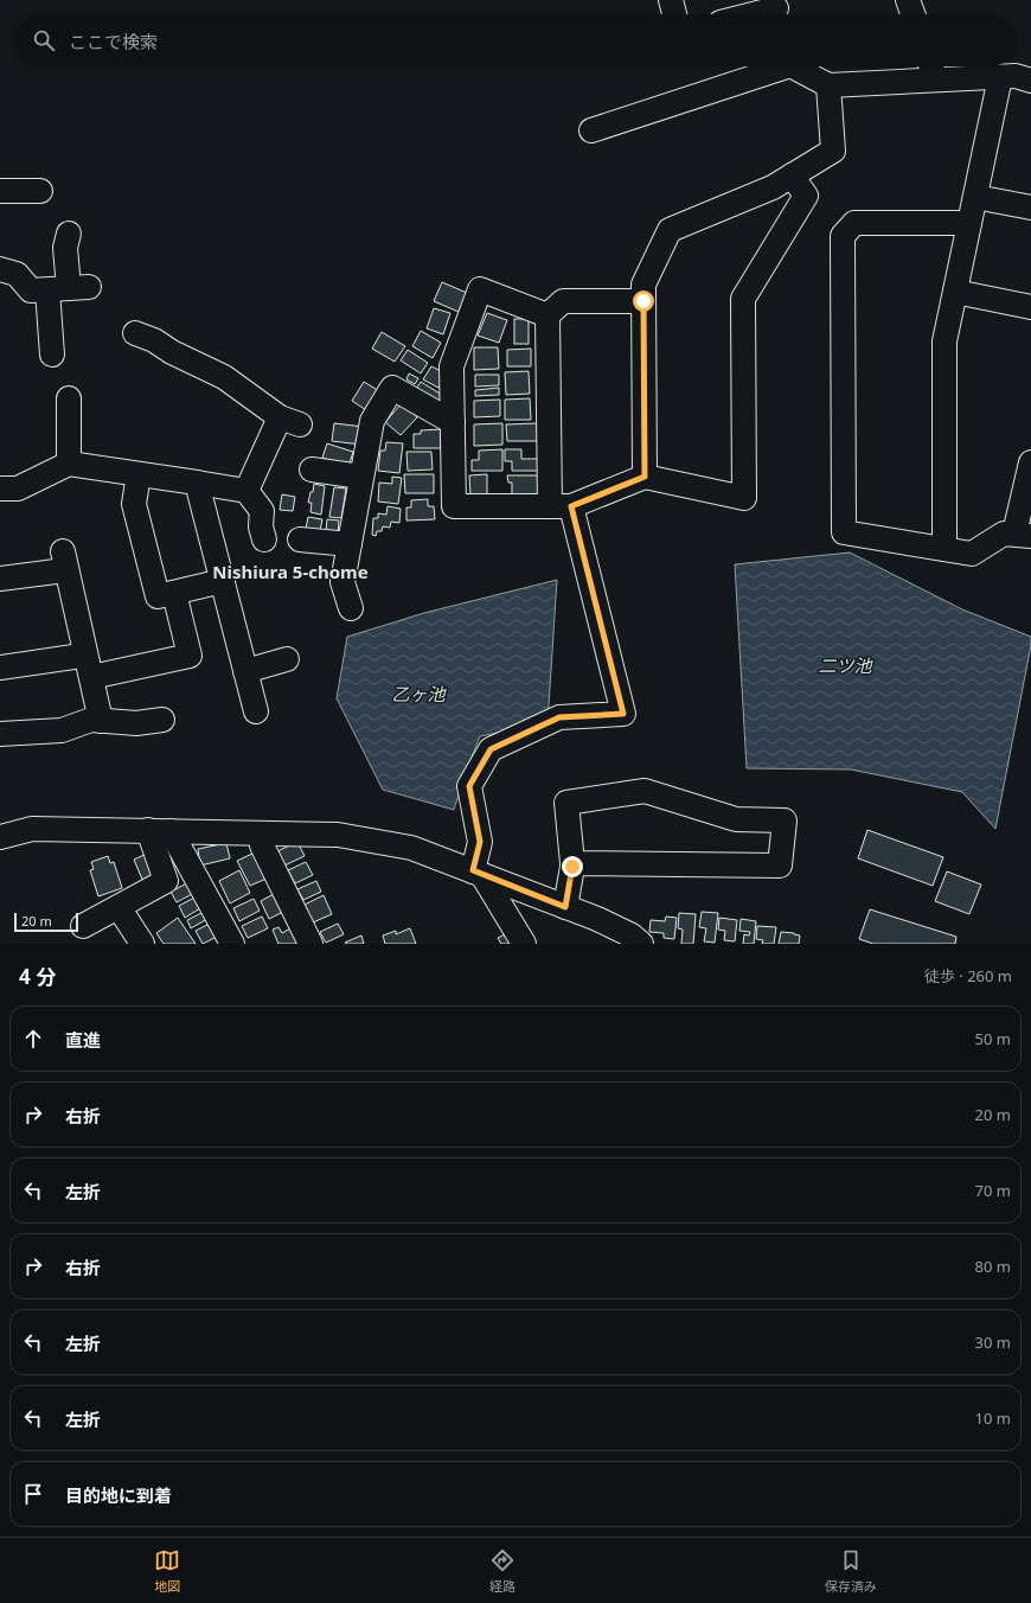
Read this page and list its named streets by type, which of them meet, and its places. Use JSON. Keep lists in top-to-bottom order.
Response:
{
  "districts": ["Nishiura 5-chome"],
  "water": ["二ツ池", "乙ヶ池"],
  "scale_bar": "20 m",
  "page": {
    "search": "ここで検索",
    "scale": "20 m",
    "heading": ["4 分", "徒歩 · 260 m"],
    "list": [
      ["直進", "50 m"],
      ["右折", "20 m"],
      ["左折", "70 m"],
      ["右折", "80 m"],
      ["左折", "30 m"],
      ["左折", "10 m"],
      "目的地に到着"
    ],
    "nav": ["地図", "経路", "保存済み"]
  }
}
